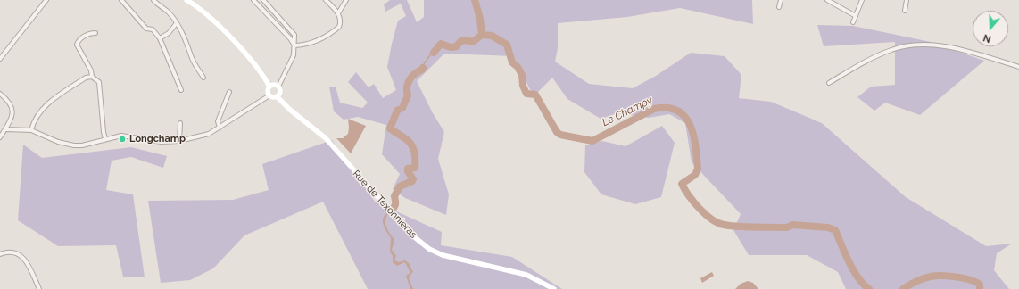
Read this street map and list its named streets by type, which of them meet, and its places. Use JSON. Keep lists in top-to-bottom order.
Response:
{
  "streets": {
    "main road": ["Rue de Texonnieras"]
  },
  "water": ["Le Champy"],
  "places": ["Longchamp"],
  "north": "bottom"
}
